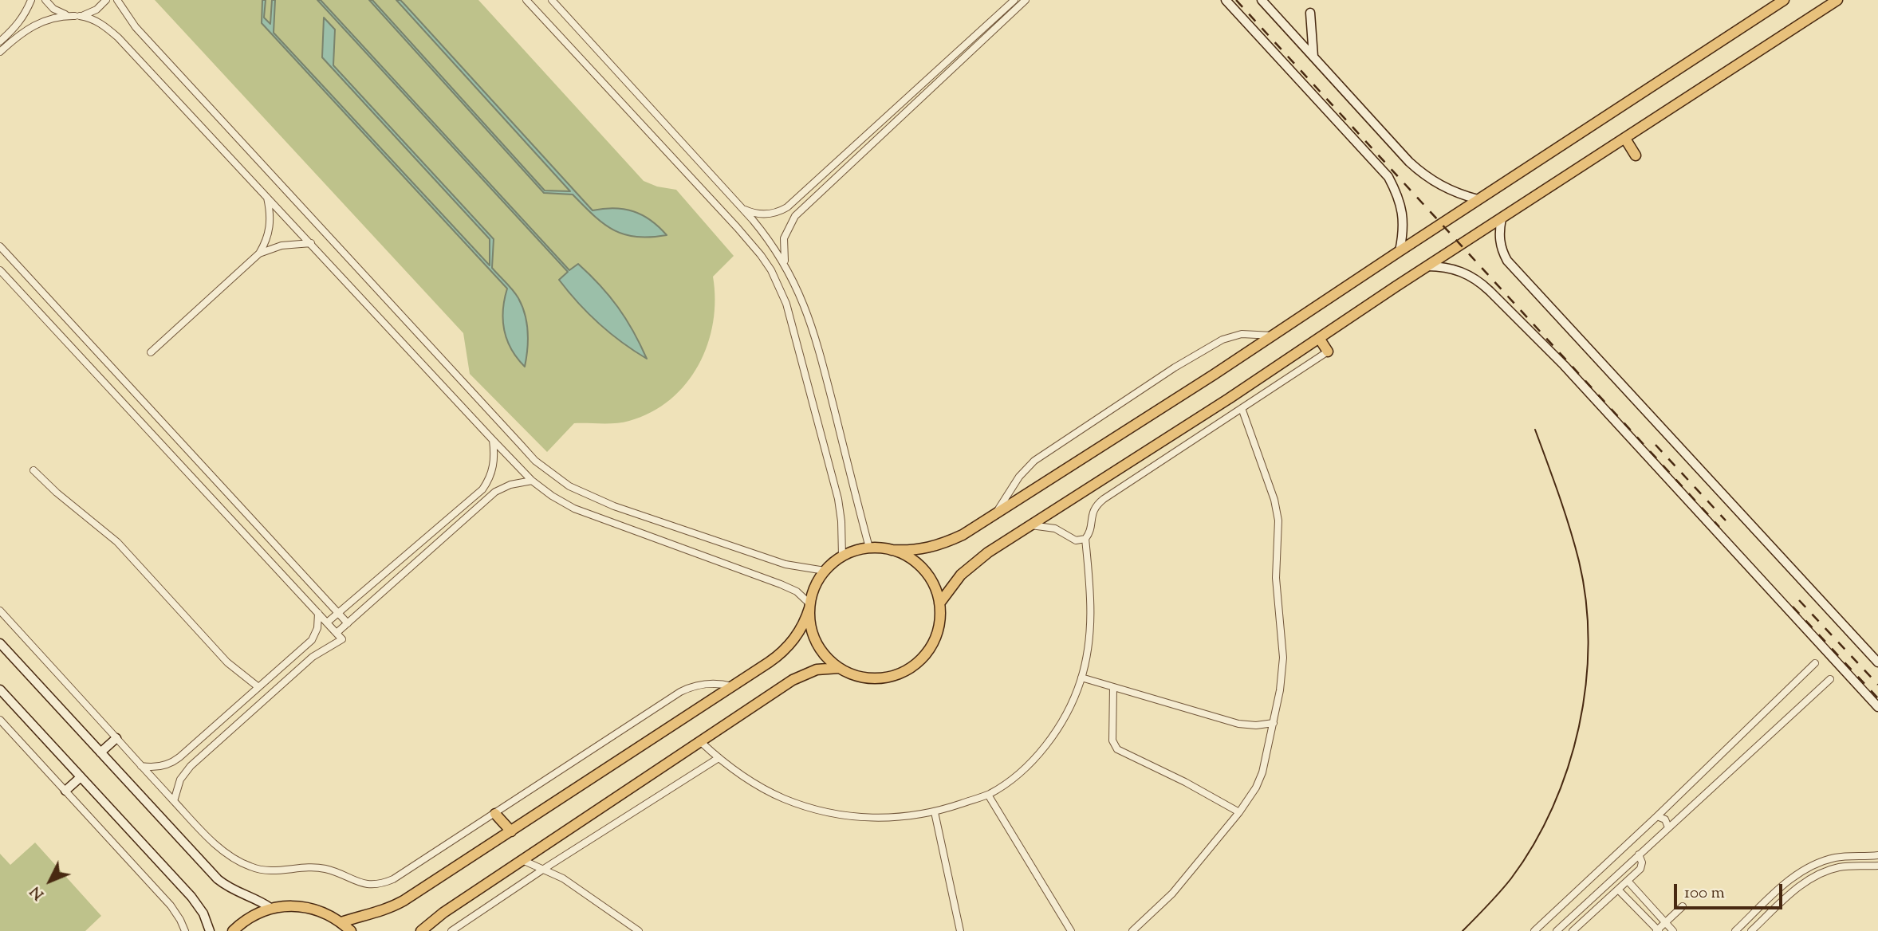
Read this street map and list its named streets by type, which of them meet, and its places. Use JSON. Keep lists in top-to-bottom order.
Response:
{
  "scale_bar": "100 m",
  "north": "bottom left"
}
